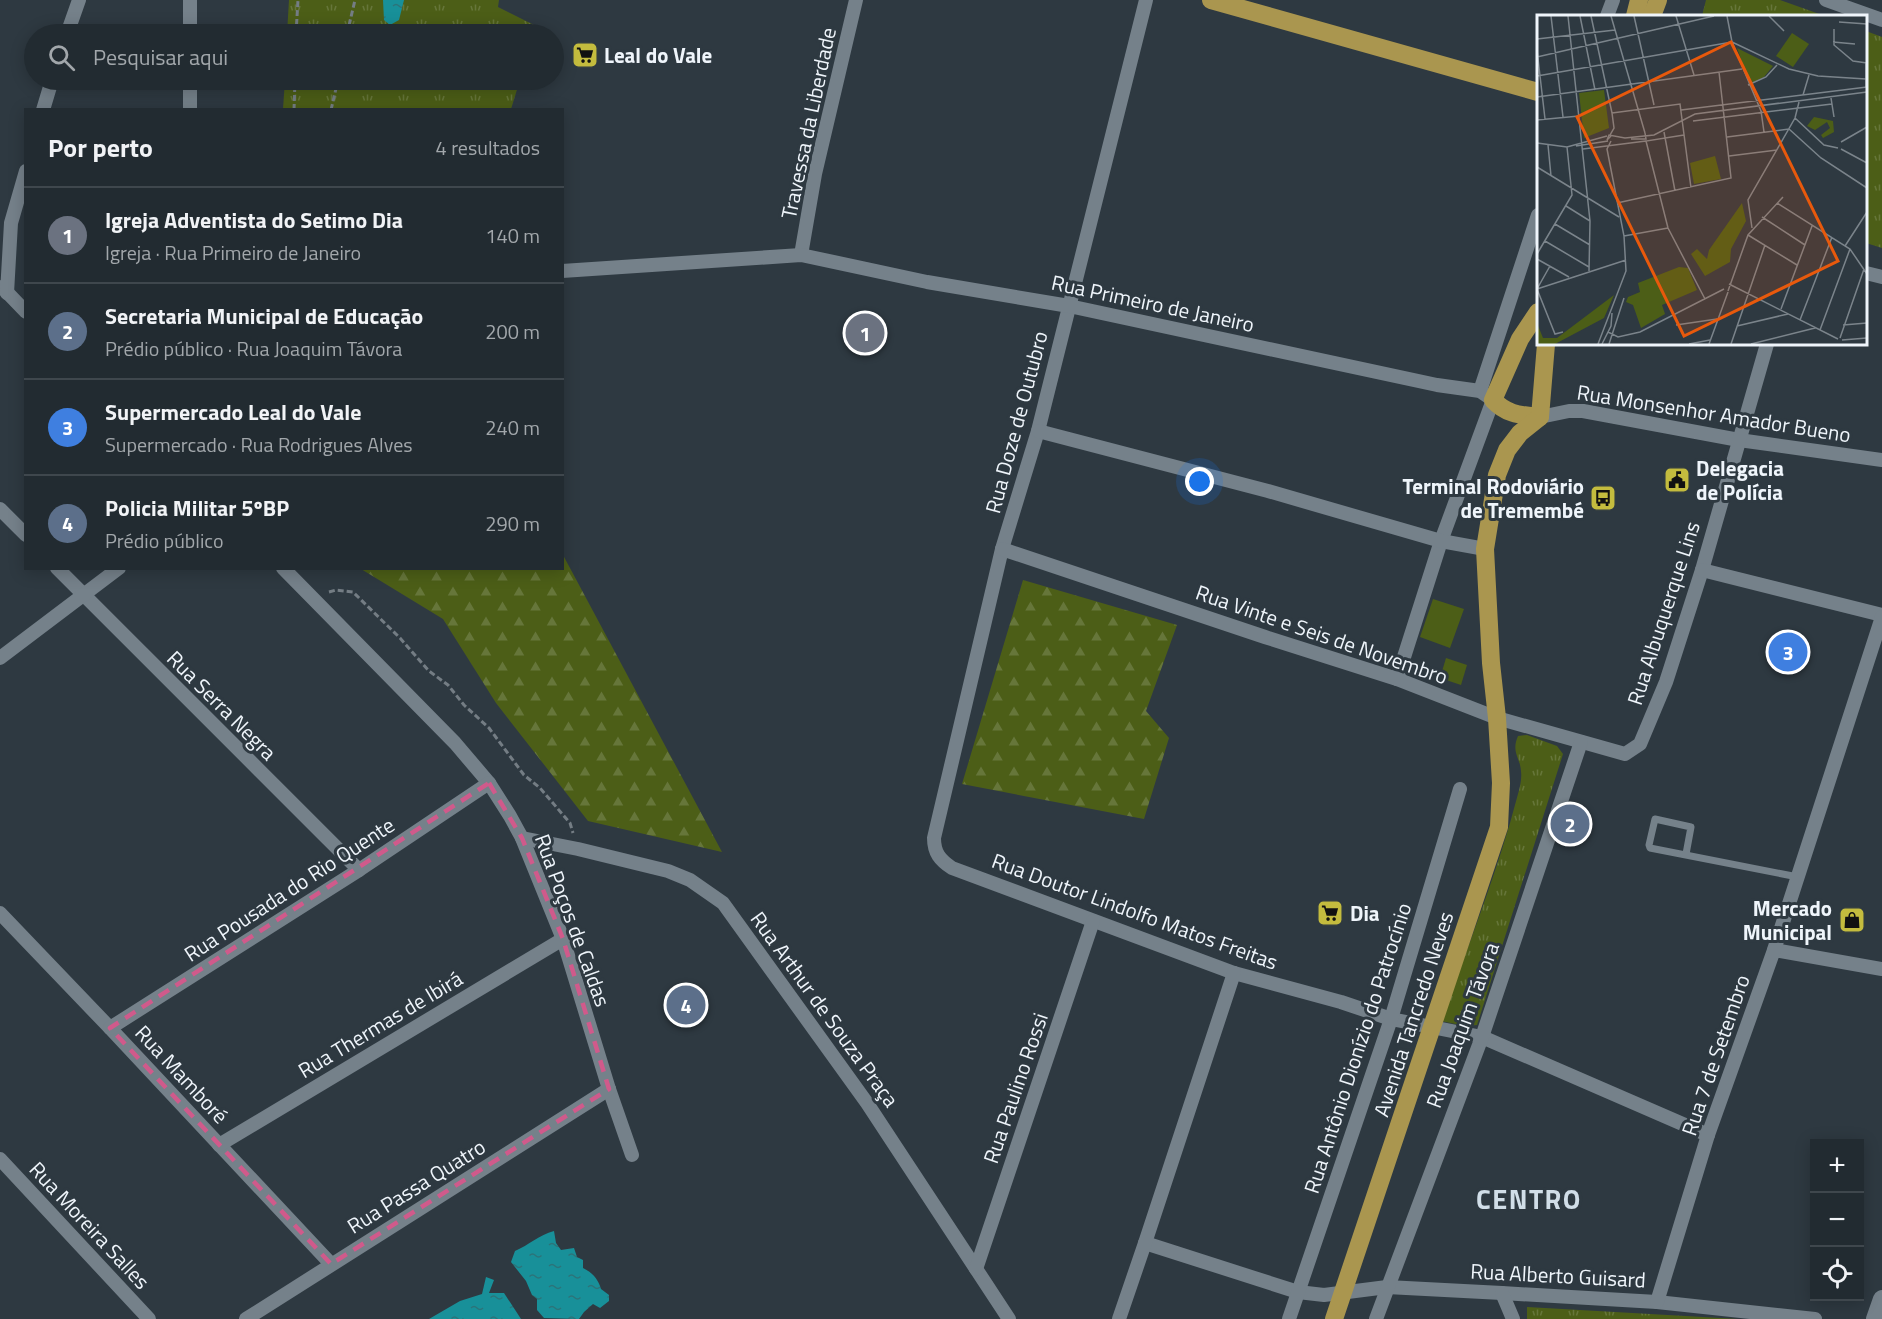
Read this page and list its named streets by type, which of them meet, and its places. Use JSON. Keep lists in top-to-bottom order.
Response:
{
  "streets": {
    "main road": ["Avenida Tancredo Neves"],
    "street": [
      "Travessa da Liberdade",
      "Rua Primeiro de Janeiro",
      "Rua Monsenhor Amador Bueno",
      "Rua Doze de Outubro",
      "Rua Albuquerque Lins",
      "Rua Vinte e Seis de Novembro",
      "Rua Serra Negra",
      "Rua Pousada do Rio Quente",
      "Rua Doutor Lindolfo Matos Freitas",
      "Rua Poços de Caldas",
      "Rua Arthur de Souza Praça",
      "Rua Thermas de Ibirá",
      "Rua Joaquim Távora",
      "Rua Antônio Dionízio do Patrocínio",
      "Rua 7 de Setembro",
      "Rua Mamboré",
      "Rua Paulino Rossi",
      "Rua Passa Quatro",
      "Rua Moreira Salles",
      "Rua Alberto Guisard"
    ]
  },
  "crossings": [
    ["Travessa da Liberdade", "Rua Primeiro de Janeiro"],
    ["Rua Primeiro de Janeiro", "Rua Doze de Outubro"],
    ["Rua Monsenhor Amador Bueno", "Rua Albuquerque Lins"],
    ["Rua Monsenhor Amador Bueno", "Avenida Tancredo Neves"],
    ["Rua Doze de Outubro", "Rua Vinte e Seis de Novembro"],
    ["Rua Doze de Outubro", "Rua Doutor Lindolfo Matos Freitas"],
    ["Rua Albuquerque Lins", "Rua Vinte e Seis de Novembro"],
    ["Rua Vinte e Seis de Novembro", "Avenida Tancredo Neves"],
    ["Rua Vinte e Seis de Novembro", "Rua Joaquim Távora"],
    ["Rua Serra Negra", "Rua Pousada do Rio Quente"],
    ["Rua Pousada do Rio Quente", "Rua Poços de Caldas"],
    ["Rua Pousada do Rio Quente", "Rua Mamboré"],
    ["Rua Doutor Lindolfo Matos Freitas", "Avenida Tancredo Neves"],
    ["Rua Doutor Lindolfo Matos Freitas", "Rua Joaquim Távora"],
    ["Rua Doutor Lindolfo Matos Freitas", "Rua Antônio Dionízio do Patrocínio"],
    ["Rua Doutor Lindolfo Matos Freitas", "Rua 7 de Setembro"],
    ["Rua Doutor Lindolfo Matos Freitas", "Rua Paulino Rossi"],
    ["Rua Poços de Caldas", "Rua Arthur de Souza Praça"],
    ["Rua Poços de Caldas", "Rua Thermas de Ibirá"],
    ["Rua Poços de Caldas", "Rua Passa Quatro"],
    ["Rua Arthur de Souza Praça", "Rua Paulino Rossi"],
    ["Avenida Tancredo Neves", "Rua Alberto Guisard"],
    ["Rua Thermas de Ibirá", "Rua Mamboré"],
    ["Rua Joaquim Távora", "Rua Alberto Guisard"],
    ["Rua Antônio Dionízio do Patrocínio", "Rua Alberto Guisard"],
    ["Rua 7 de Setembro", "Rua Alberto Guisard"],
    ["Rua Mamboré", "Rua Passa Quatro"]
  ],
  "districts": ["CENTRO"],
  "places": {
    "supermarket": ["Leal do Vale", "Dia"],
    "public building": ["Delegacia de Polícia"],
    "bus stop": ["Terminal Rodoviário de Tremembé"],
    "shop": ["Mercado Municipal"]
  },
  "page": {
    "search": "Pesquisar aqui",
    "heading": ["Por perto", "4 resultados"],
    "list": [
      {
        "mark": "1",
        "name": "Igreja Adventista do Setimo Dia",
        "note": "Igreja · Rua Primeiro de Janeiro",
        "value": "140 m"
      },
      {
        "mark": "2",
        "name": "Secretaria Municipal de Educação",
        "note": "Prédio público · Rua Joaquim Távora",
        "value": "200 m"
      },
      {
        "mark": "3",
        "name": "Supermercado Leal do Vale",
        "note": "Supermercado · Rua Rodrigues Alves",
        "value": "240 m"
      },
      {
        "mark": "4",
        "name": "Policia Militar 5ºBP",
        "note": "Prédio público",
        "value": "290 m"
      }
    ],
    "pins": [
      "1",
      "3",
      "2",
      "4"
    ],
    "map_buttons": ["+", "−"]
  }
}
